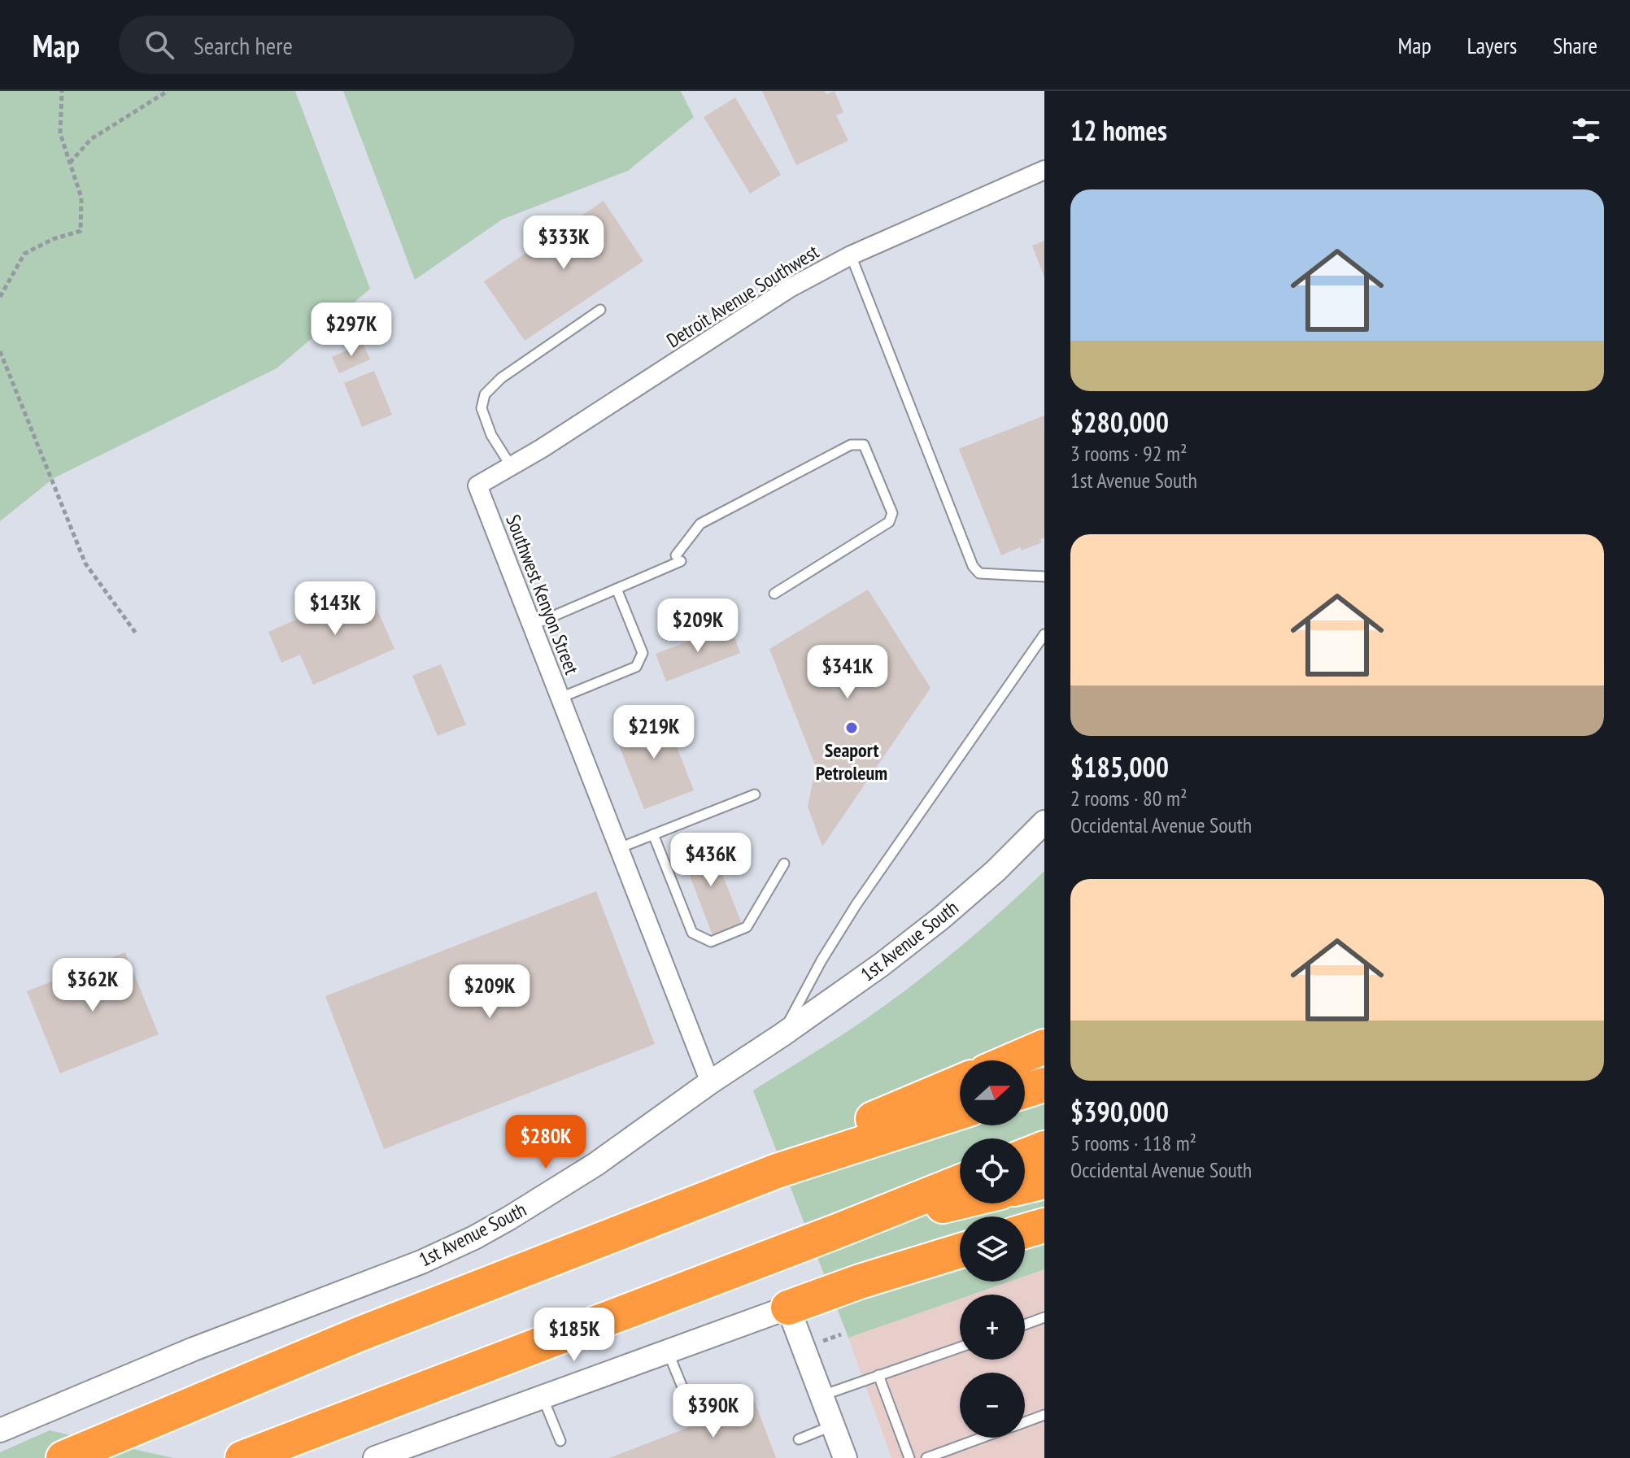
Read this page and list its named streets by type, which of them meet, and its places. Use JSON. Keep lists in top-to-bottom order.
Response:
{
  "streets": {
    "street": ["Detroit Avenue Southwest", "Southwest Kenyon Street", "1st Avenue South"]
  },
  "crossings": [
    ["Detroit Avenue Southwest", "Southwest Kenyon Street"],
    ["Southwest Kenyon Street", "1st Avenue South"]
  ],
  "places": ["Seaport Petroleum"],
  "north": "right",
  "page": {
    "header": "Map",
    "search": "Search here",
    "nav": ["Map", "Layers", "Share"],
    "heading": "12 homes",
    "list": [
      {
        "name": "$280,000",
        "note": "3 rooms · 92 m² · 1st Avenue South"
      },
      {
        "name": "$185,000",
        "note": "2 rooms · 80 m² · Occidental Avenue South"
      },
      {
        "name": "$390,000",
        "note": "5 rooms · 118 m² · Occidental Avenue South"
      }
    ],
    "price": [
      "$333K",
      "$297K",
      "$143K",
      "$209K",
      "$341K",
      "$219K",
      "$436K",
      "$362K",
      "$209K",
      "$280K",
      "$185K",
      "$390K"
    ],
    "map_buttons": ["+", "−"]
  }
}
